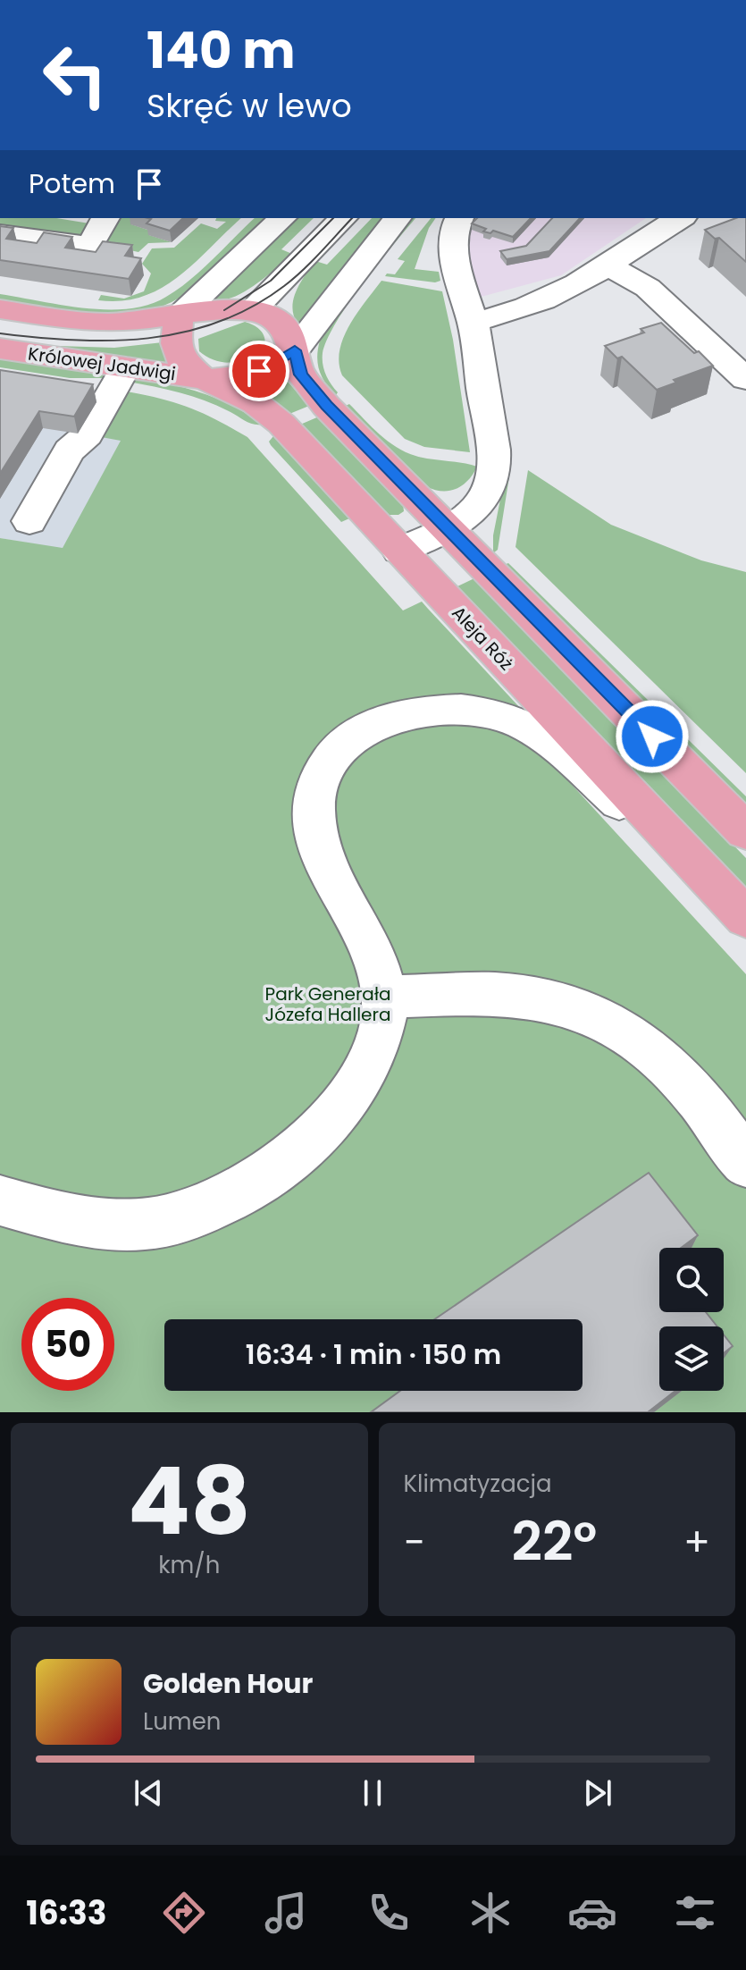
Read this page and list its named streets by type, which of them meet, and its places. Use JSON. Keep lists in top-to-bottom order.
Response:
{
  "streets": {
    "main road": ["Królowej Jadwigi", "Aleja Róż"]
  },
  "crossings": [
    ["Królowej Jadwigi", "Aleja Róż"]
  ],
  "parks": ["Park Generała Józefa Hallera"],
  "page": {
    "turn": ["140 m", "Skręć w lewo"],
    "then": "Potem",
    "limit": "50",
    "trip": "16:34 · 1 min · 150 m",
    "tile": [
      ["48", "km/h"],
      "Klimatyzacja"
    ],
    "heat": ["−", "22°", "+"],
    "song": ["Golden Hour", "Lumen"],
    "tabs": "16:33"
  }
}
